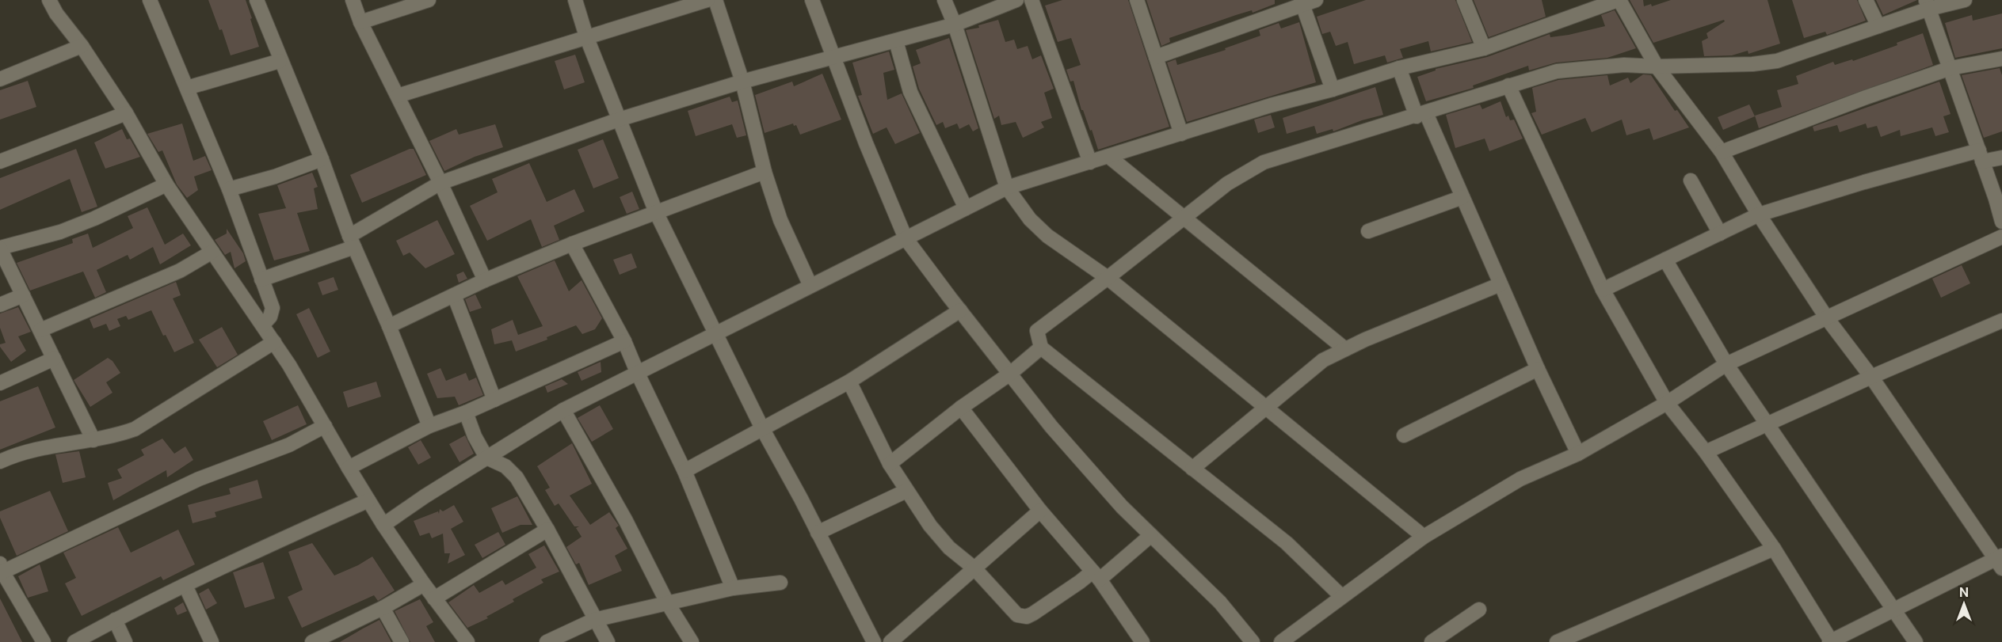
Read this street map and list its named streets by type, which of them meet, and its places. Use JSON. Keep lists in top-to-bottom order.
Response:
{
  "north": "top"
}
